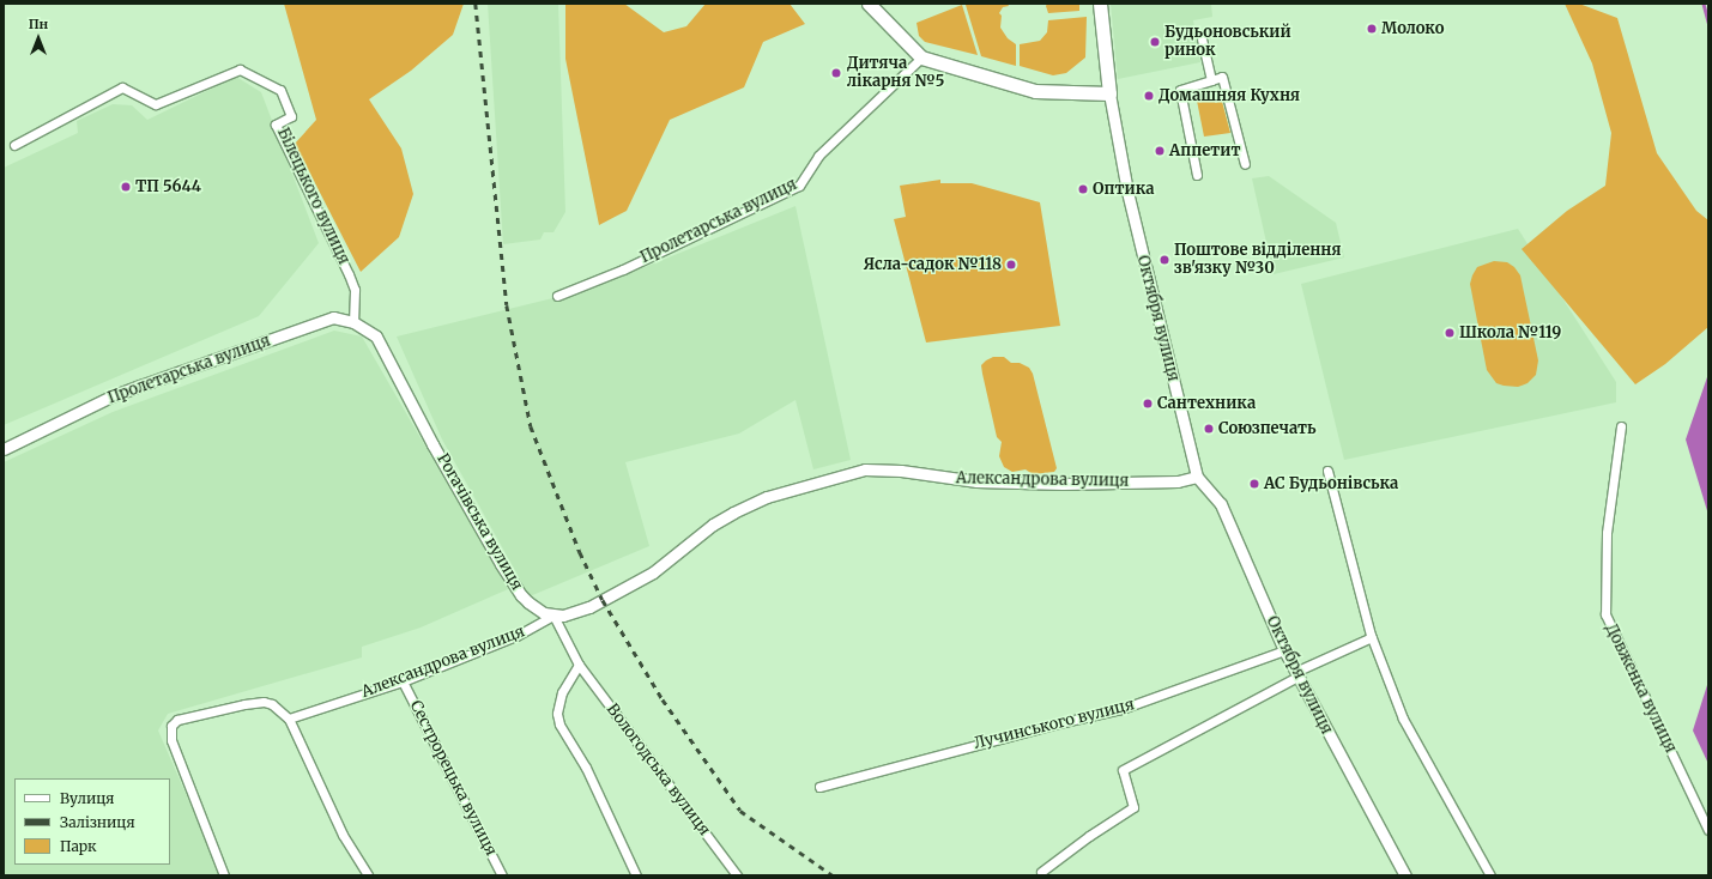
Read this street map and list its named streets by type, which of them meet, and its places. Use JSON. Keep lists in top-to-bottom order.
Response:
{
  "streets": {
    "street": [
      "Білецького вулиця",
      "Пролетарська вулиця",
      "Октября вулиця",
      "Александрова вулиця",
      "Рогачівська вулиця",
      "Довженка вулиця",
      "Лучинського вулиця",
      "Вологодська вулиця",
      "Сестрорецька вулиця"
    ]
  },
  "crossings": [
    ["Білецького вулиця", "Пролетарська вулиця"],
    ["Пролетарська вулиця", "Рогачівська вулиця"],
    ["Октября вулиця", "Александрова вулиця"],
    ["Октября вулиця", "Лучинського вулиця"],
    ["Александрова вулиця", "Рогачівська вулиця"],
    ["Александрова вулиця", "Сестрорецька вулиця"]
  ],
  "places": [
    "Молоко",
    "Будьоновський ринок",
    "Дитяча лікарня №5",
    "Домашняя Кухня",
    "Аппетит",
    "ТП 5644",
    "Оптика",
    "Поштове відділення зв'язку №30",
    "Ясла-садок №118",
    "Школа №119",
    "Сантехника",
    "Союзпечать",
    "АС Будьонівська"
  ],
  "legend": ["Вулиця", "Залізниця", "Парк"],
  "north": "top"
}
